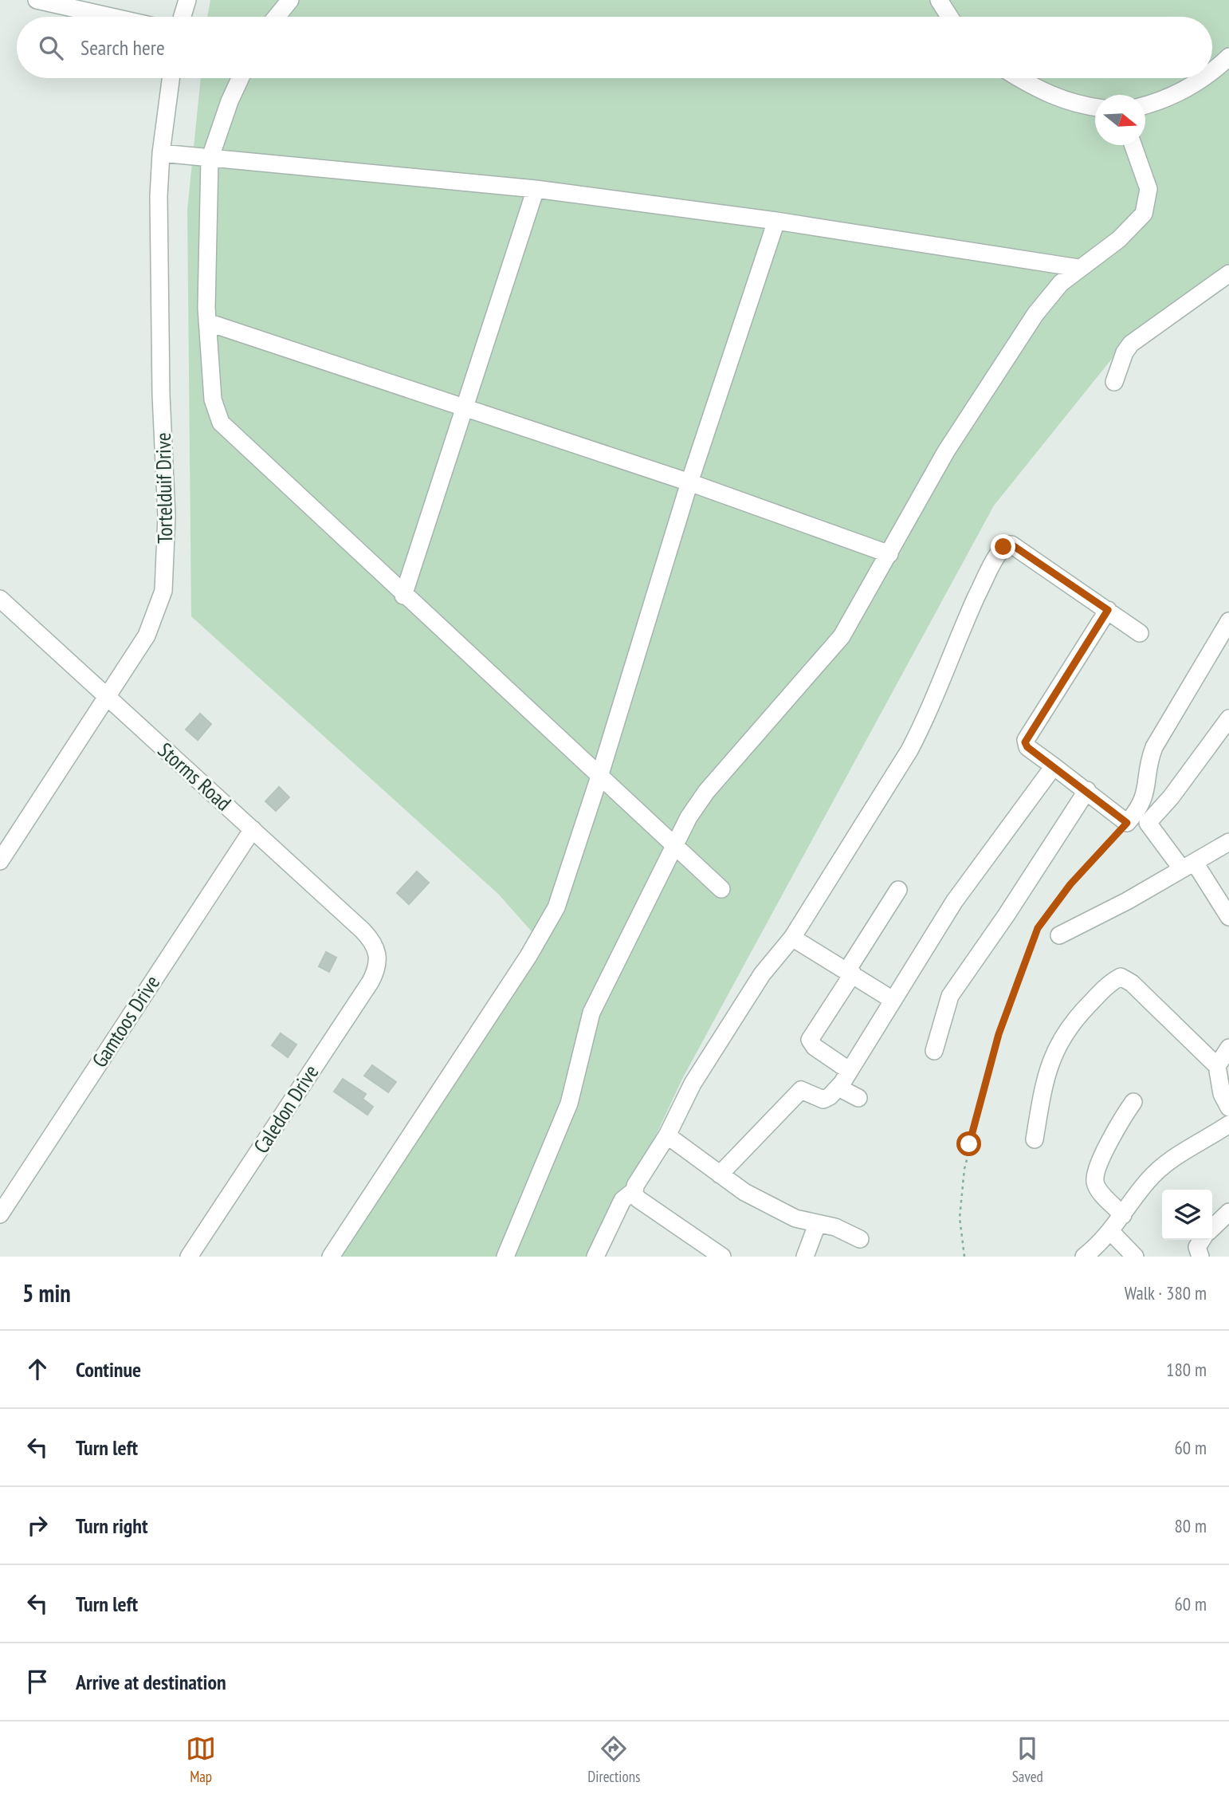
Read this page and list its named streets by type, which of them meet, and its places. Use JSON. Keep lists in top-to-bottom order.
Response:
{
  "streets": {
    "street": [
      "Tortelduif Drive",
      "Storms Road",
      "Gamtoos Drive",
      "Caledon Drive"
    ]
  },
  "crossings": [
    ["Tortelduif Drive", "Storms Road"],
    ["Storms Road", "Gamtoos Drive"],
    ["Storms Road", "Caledon Drive"]
  ],
  "north": "right",
  "page": {
    "search": "Search here",
    "heading": ["5 min", "Walk · 380 m"],
    "list": [
      ["Continue", "180 m"],
      ["Turn left", "60 m"],
      ["Turn right", "80 m"],
      ["Turn left", "60 m"],
      "Arrive at destination"
    ],
    "nav": ["Map", "Directions", "Saved"]
  }
}
